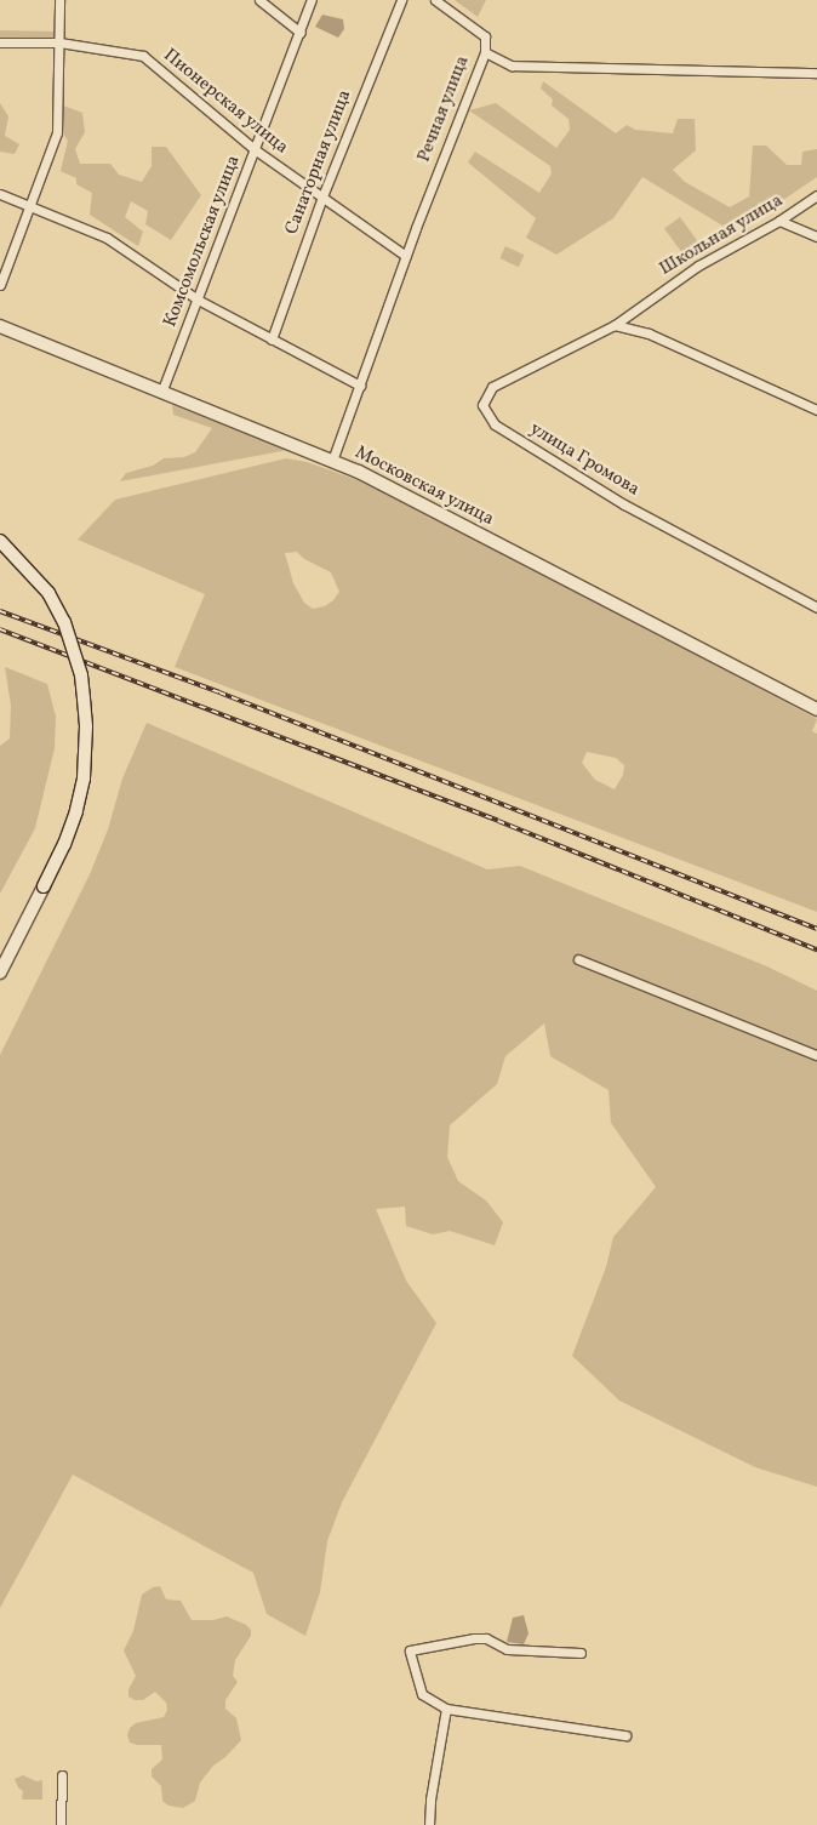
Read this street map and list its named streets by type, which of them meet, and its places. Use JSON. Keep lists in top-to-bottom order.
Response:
{
  "streets": {
    "street": [
      "Пионерская улица",
      "Речная улица",
      "Санаторная улица",
      "Школьная улица",
      "Комсомольская улица",
      "улица Громова",
      "Московская улица"
    ]
  },
  "crossings": [
    ["Пионерская улица", "Речная улица"],
    ["Пионерская улица", "Санаторная улица"],
    ["Пионерская улица", "Комсомольская улица"],
    ["Речная улица", "Московская улица"],
    ["Школьная улица", "улица Громова"],
    ["Комсомольская улица", "Московская улица"]
  ]
}
